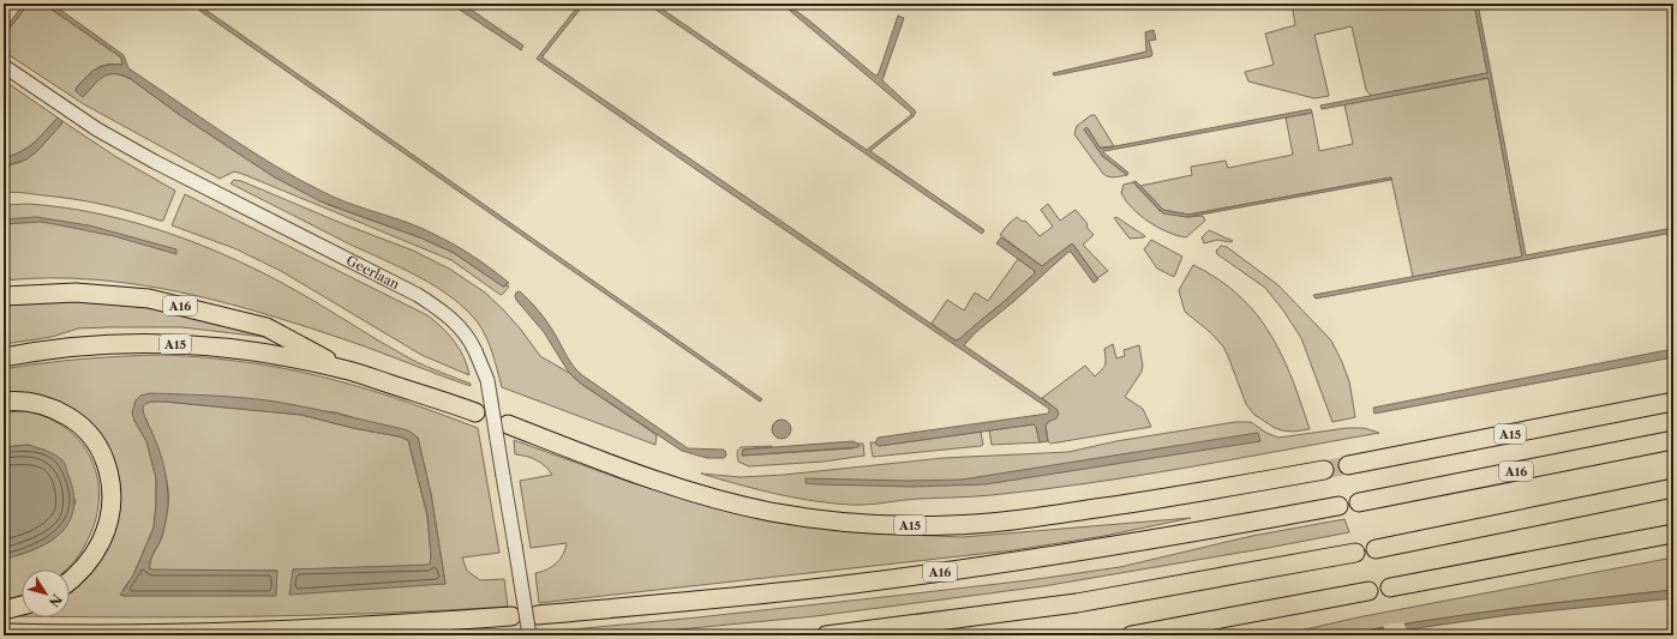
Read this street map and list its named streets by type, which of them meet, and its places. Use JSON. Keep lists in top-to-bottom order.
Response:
{
  "streets": {
    "highway": ["A16", "A15"],
    "street": ["Geerlaan"]
  },
  "crossings": [
    ["A16", "A15"]
  ],
  "north": "bottom right"
}
